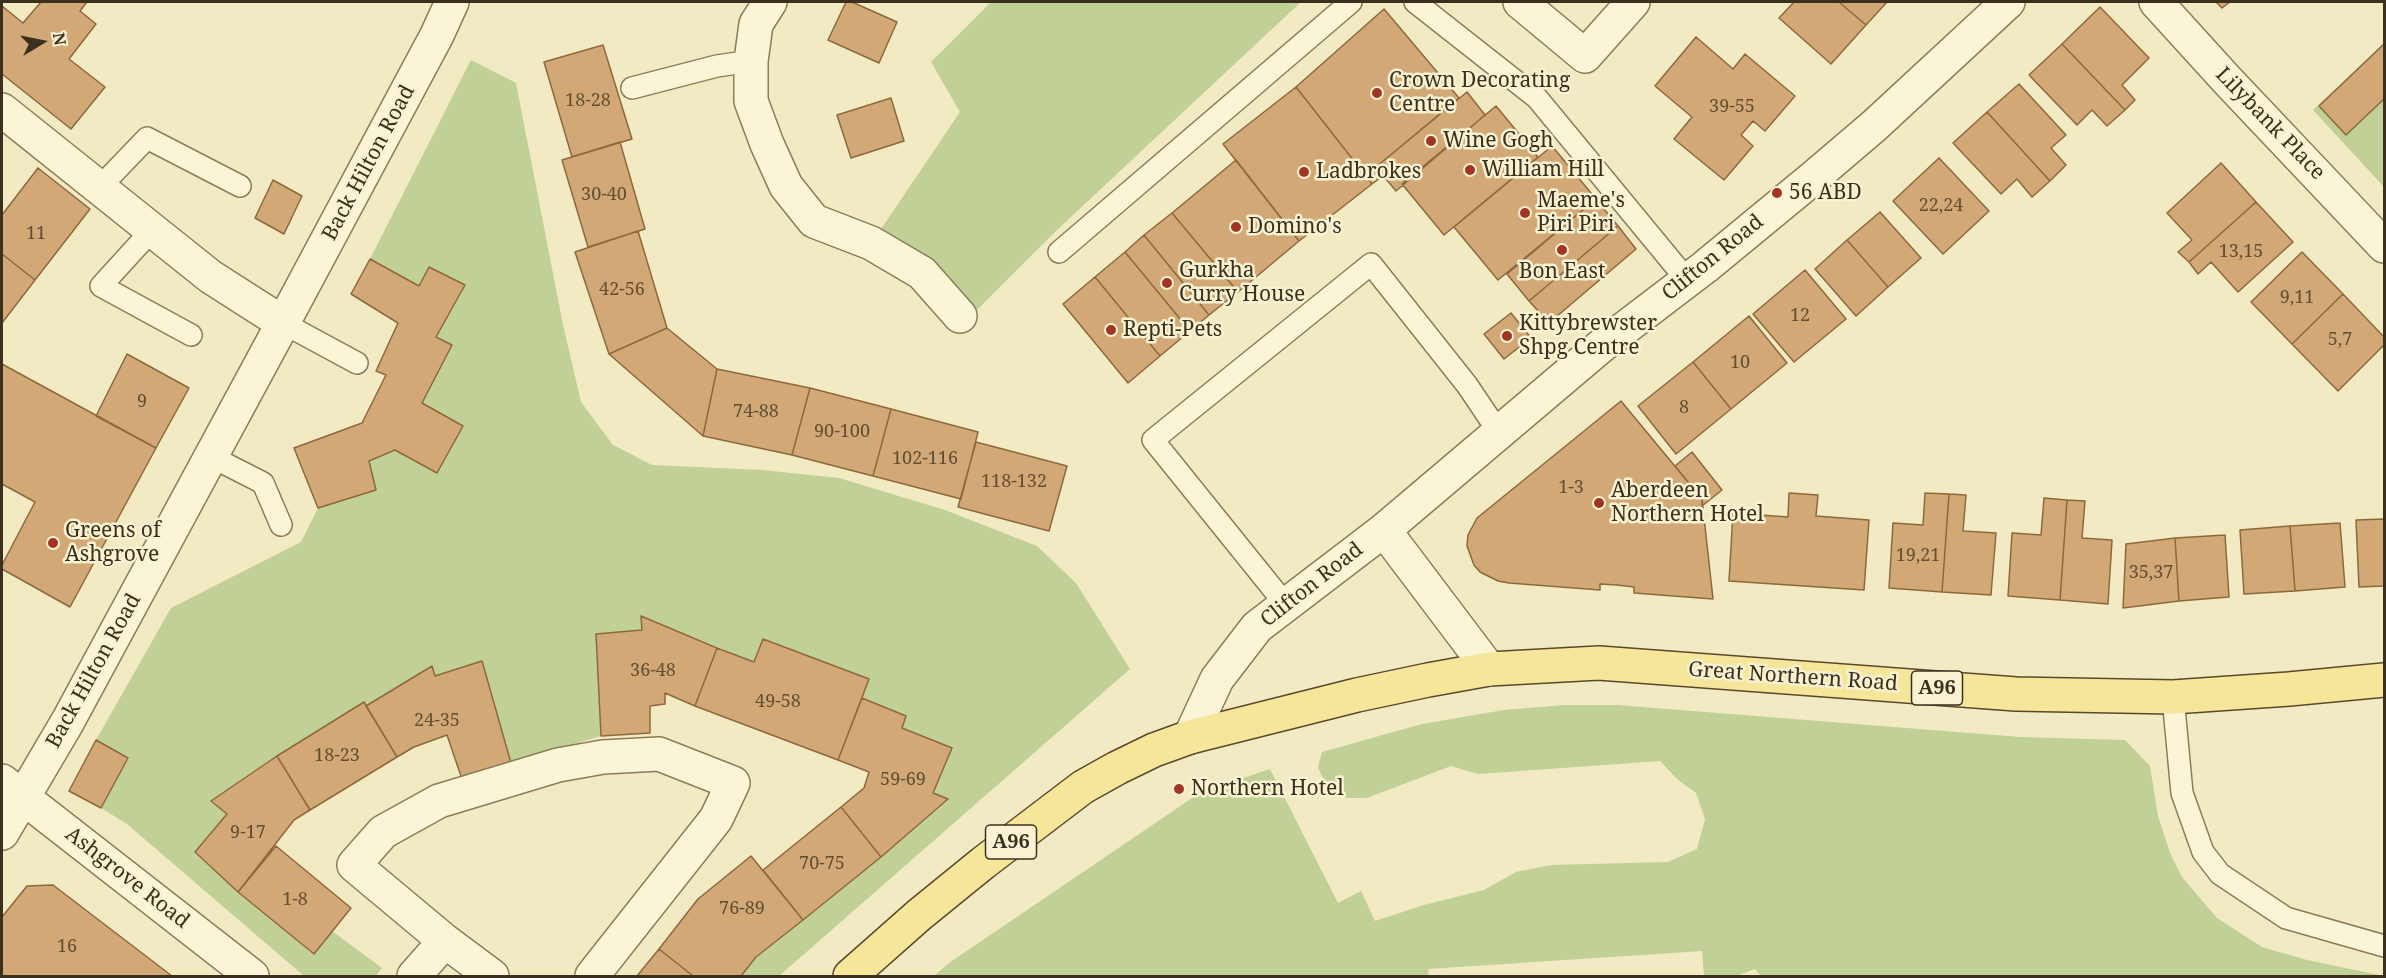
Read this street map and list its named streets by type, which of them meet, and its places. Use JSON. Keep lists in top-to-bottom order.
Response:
{
  "streets": {
    "main road": ["Great Northern Road", "A96"],
    "street": [
      "Lilybank Place",
      "Back Hilton Road",
      "Clifton Road",
      "Ashgrove Road"
    ]
  },
  "crossings": [
    ["Back Hilton Road", "Ashgrove Road"],
    ["Clifton Road", "Great Northern Road"],
    ["Clifton Road", "A96"],
    ["Great Northern Road", "A96"]
  ],
  "places": [
    "Crown Decorating Centre",
    "Wine Gogh",
    "William Hill",
    "Ladbrokes",
    "56 ABD",
    "Maeme's Piri Piri",
    "Domino's",
    "Bon East",
    "Gurkha Curry House",
    "Repti-Pets",
    "Kittybrewster Shpg Centre",
    "Aberdeen Northern Hotel",
    "Greens of Ashgrove",
    "Northern Hotel"
  ],
  "house_numbers": [
    "18-28",
    "39-55",
    "30-40",
    "22,24",
    "11",
    "13,15",
    "42-56",
    "9,11",
    "12",
    "5,7",
    "10",
    "9",
    "8",
    "74-88",
    "90-100",
    "102-116",
    "118-132",
    "1-3",
    "19,21",
    "35,37",
    "36-48",
    "49-58",
    "24-35",
    "18-23",
    "59-69",
    "9-17",
    "70-75",
    "1-8",
    "76-89",
    "16"
  ],
  "north": "right"
}
